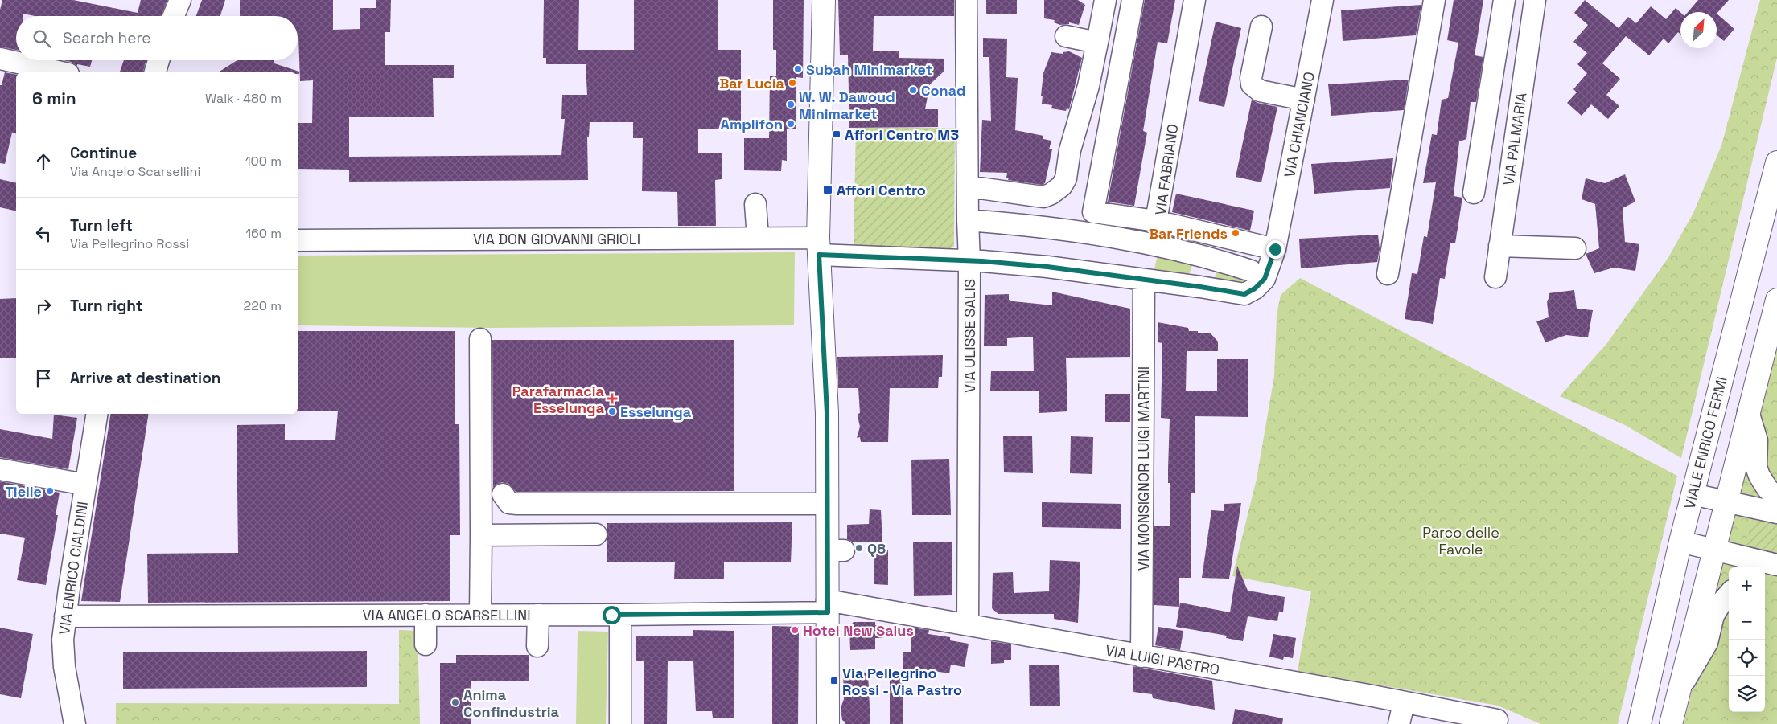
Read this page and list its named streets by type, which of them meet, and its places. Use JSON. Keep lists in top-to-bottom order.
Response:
{
  "streets": {
    "main road": ["VIALE ENRICO FERMI"],
    "street": [
      "VIA CHIANCIANO",
      "VIA PALMARIA",
      "VIA FABRIANO",
      "VIA DON GIOVANNI GRIOLI",
      "VIA ULISSE SALIS",
      "VIA MONSIGNOR LUIGI MARTINI",
      "VIA ENRICO CIALDINI",
      "VIA ANGELO SCARSELLINI",
      "VIA LUIGI PASTRO"
    ]
  },
  "crossings": [
    ["VIA CHIANCIANO", "VIA FABRIANO"],
    ["VIA CHIANCIANO", "VIA DON GIOVANNI GRIOLI"],
    ["VIA CHIANCIANO", "VIA MONSIGNOR LUIGI MARTINI"],
    ["VIA DON GIOVANNI GRIOLI", "VIA ULISSE SALIS"],
    ["VIA DON GIOVANNI GRIOLI", "VIA MONSIGNOR LUIGI MARTINI"],
    ["VIA ULISSE SALIS", "VIA LUIGI PASTRO"],
    ["VIA MONSIGNOR LUIGI MARTINI", "VIA LUIGI PASTRO"],
    ["VIA ENRICO CIALDINI", "VIA ANGELO SCARSELLINI"],
    ["VIA ANGELO SCARSELLINI", "VIA LUIGI PASTRO"]
  ],
  "parks": ["Parco delle Favole"],
  "places": {
    "other": [
      "Subah Minimarket",
      "Bar Lucia",
      "Conad",
      "W. W. Dawoud Minimarket",
      "Amplifon",
      "Bar Friends",
      "Esselunga",
      "Tielle",
      "Q8",
      "Hotel New Salus",
      "Anima Confindustria"
    ],
    "transit": ["Affori Centro M3", "Affori Centro", "Via Pellegrino Rossi - Via Pastro"],
    "health": ["Parafarmacia Esselunga"]
  },
  "north": "top right",
  "page": {
    "search": "Search here",
    "heading": ["6 min", "Walk · 480 m"],
    "list": [
      ["Continue", "Via Angelo Scarsellini", "100 m"],
      ["Turn left", "Via Pellegrino Rossi", "160 m"],
      ["Turn right", "220 m"],
      "Arrive at destination"
    ],
    "map_buttons": ["+", "−"]
  }
}
